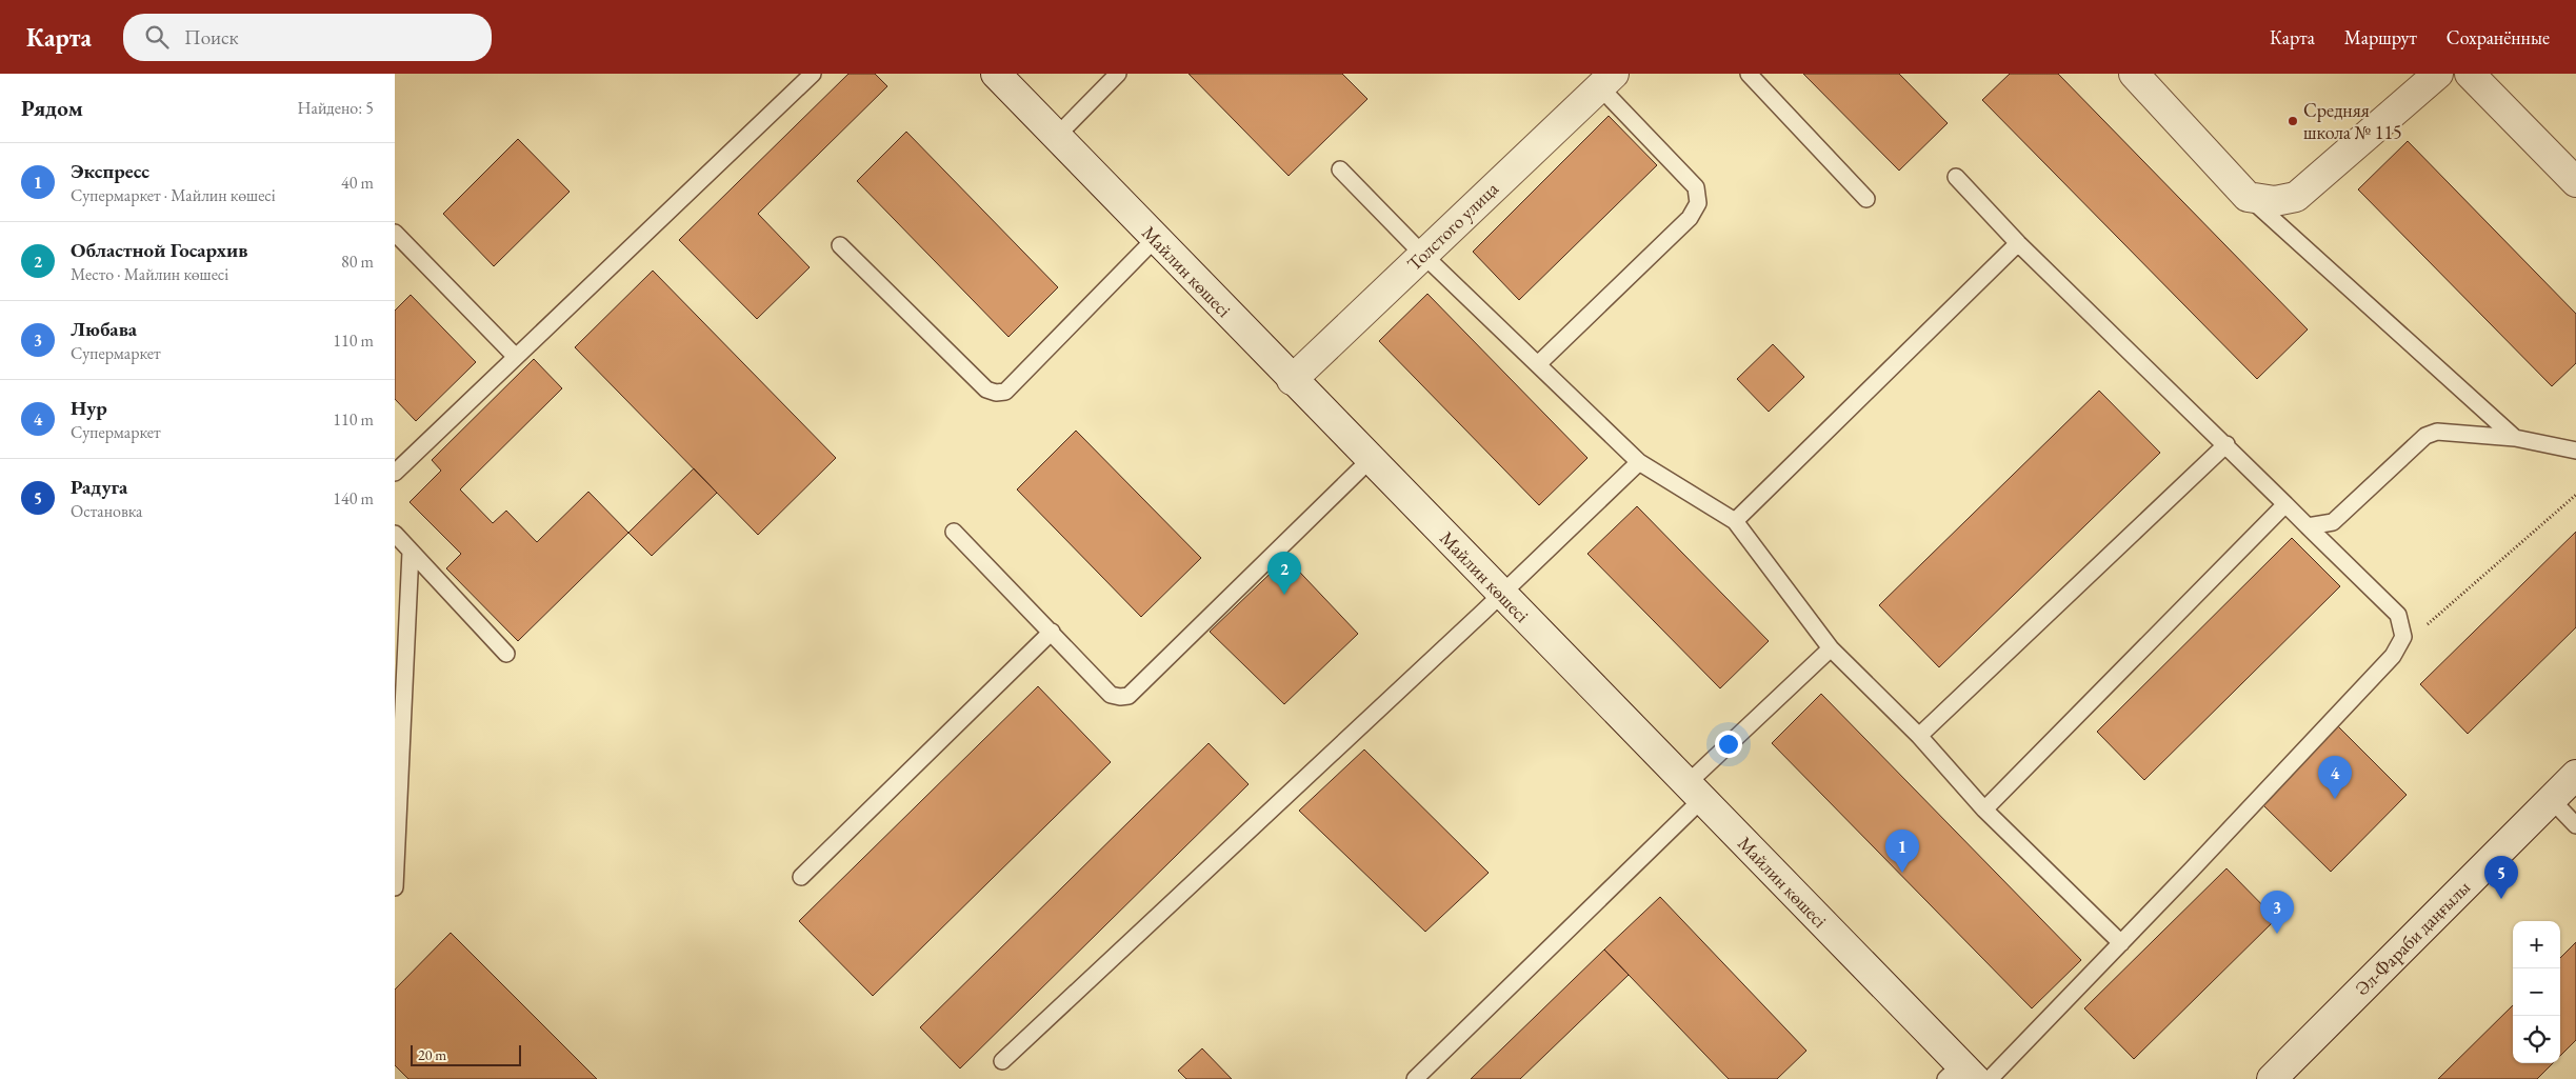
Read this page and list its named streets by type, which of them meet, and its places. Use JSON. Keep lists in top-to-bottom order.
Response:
{
  "streets": {
    "main road": ["Толстого улица", "Майлин көшесі", "Әл-Фараби даңғылы"]
  },
  "crossings": [
    ["Толстого улица", "Майлин көшесі"]
  ],
  "places": ["Средняя школа № 115"],
  "scale_bar": "20 m",
  "page": {
    "header": "Карта",
    "search": "Поиск",
    "nav": ["Карта", "Маршрут", "Сохранённые"],
    "heading": ["Рядом", "Найдено: 5"],
    "list": [
      {
        "mark": "1",
        "name": "Экспресс",
        "note": "Супермаркет · Майлин көшесі",
        "value": "40 m"
      },
      {
        "mark": "2",
        "name": "Областной Госархив",
        "note": "Место · Майлин көшесі",
        "value": "80 m"
      },
      {
        "mark": "3",
        "name": "Любава",
        "note": "Супермаркет",
        "value": "110 m"
      },
      {
        "mark": "4",
        "name": "Нур",
        "note": "Супермаркет",
        "value": "110 m"
      },
      {
        "mark": "5",
        "name": "Радуга",
        "note": "Остановка",
        "value": "140 m"
      }
    ],
    "pins": [
      "2",
      "4",
      "1",
      "5",
      "3"
    ],
    "map_buttons": ["+", "−"],
    "scale": "20 m"
  }
}
